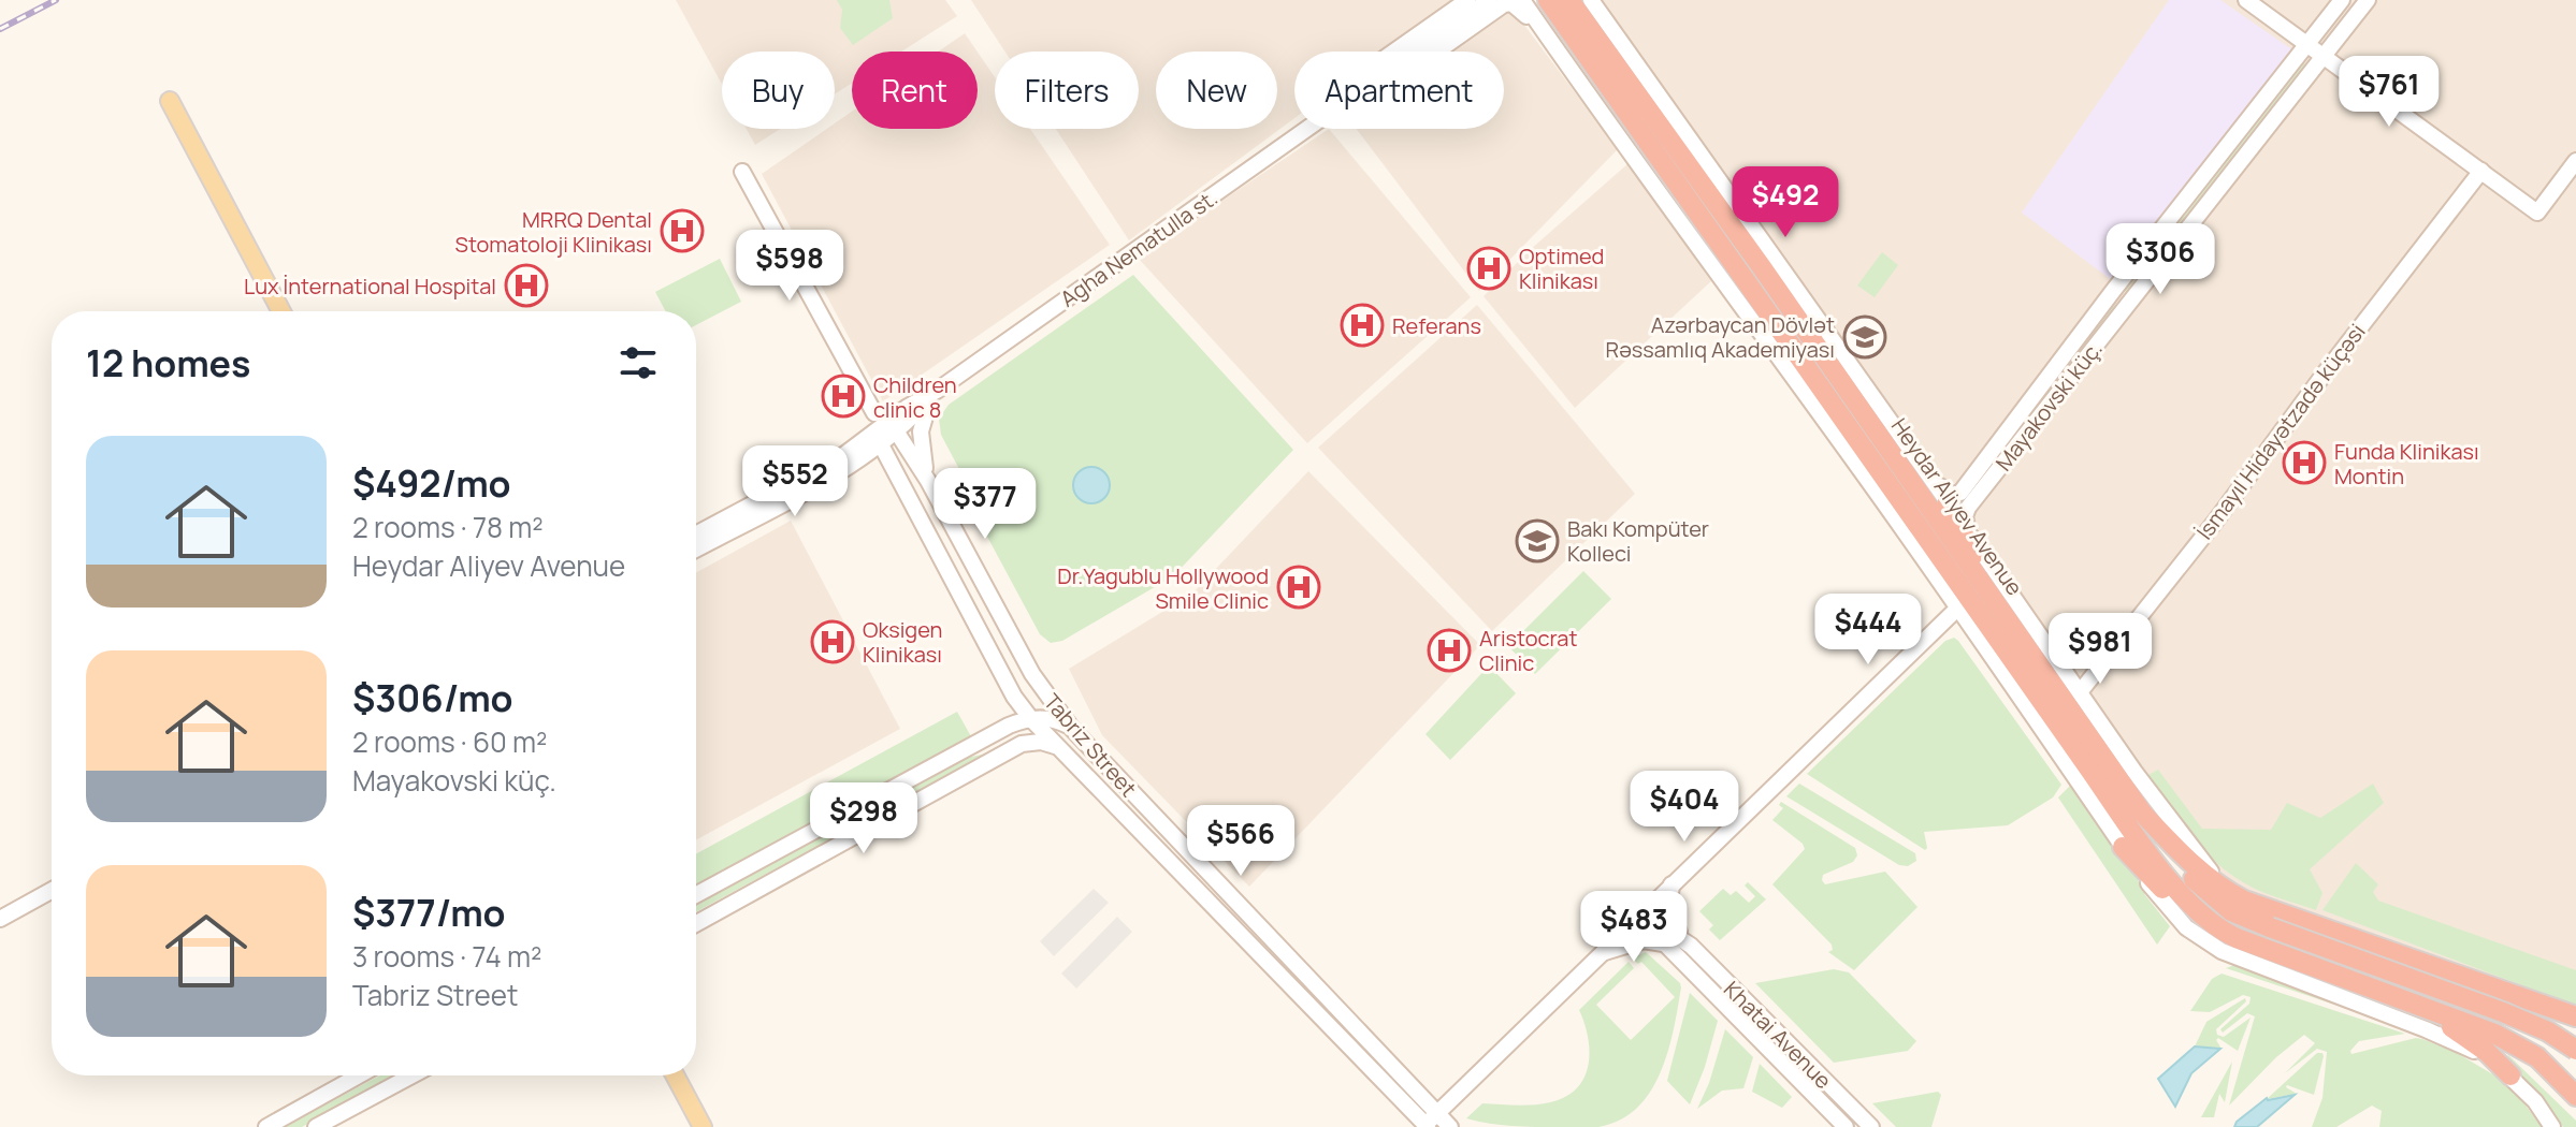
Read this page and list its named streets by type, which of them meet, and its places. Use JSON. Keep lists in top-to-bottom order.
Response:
{
  "streets": {
    "highway": ["Heydar Aliyev Avenue"],
    "main road": [
      "Agha Nematulla st.",
      "Mayakovski küç.",
      "İsmayıl Hidayətzadə küçəsi",
      "Tabriz Street",
      "Khatai Avenue"
    ]
  },
  "crossings": [
    ["Agha Nematulla st.", "Tabriz Street"]
  ],
  "places": {
    "hospital": [
      "MRRQ Dental Stomatoloji Klinikası",
      "Optimed Klinikası",
      "Lux İnternational Hospital",
      "Referans",
      "Children clinic 8",
      "Funda Klinikası Montin",
      "Dr.Yagublu Hollywood Smile Clinic",
      "Oksigen Klinikası",
      "Aristocrat Clinic"
    ],
    "school or university": ["Azərbaycan Dövlət Rəssamlıq Akademiyası", "Bakı Kompüter Kolleci"]
  },
  "page": {
    "chip": [
      "Buy",
      "Rent",
      "Filters",
      "New",
      "Apartment"
    ],
    "price": [
      "$761",
      "$492",
      "$306",
      "$598",
      "$552",
      "$377",
      "$444",
      "$981",
      "$404",
      "$298",
      "$566",
      "$483"
    ],
    "heading": "12 homes",
    "list": [
      {
        "name": "$492/mo",
        "note": "2 rooms · 78 m² · Heydar Aliyev Avenue"
      },
      {
        "name": "$306/mo",
        "note": "2 rooms · 60 m² · Mayakovski küç."
      },
      {
        "name": "$377/mo",
        "note": "3 rooms · 74 m² · Tabriz Street"
      }
    ]
  }
}
